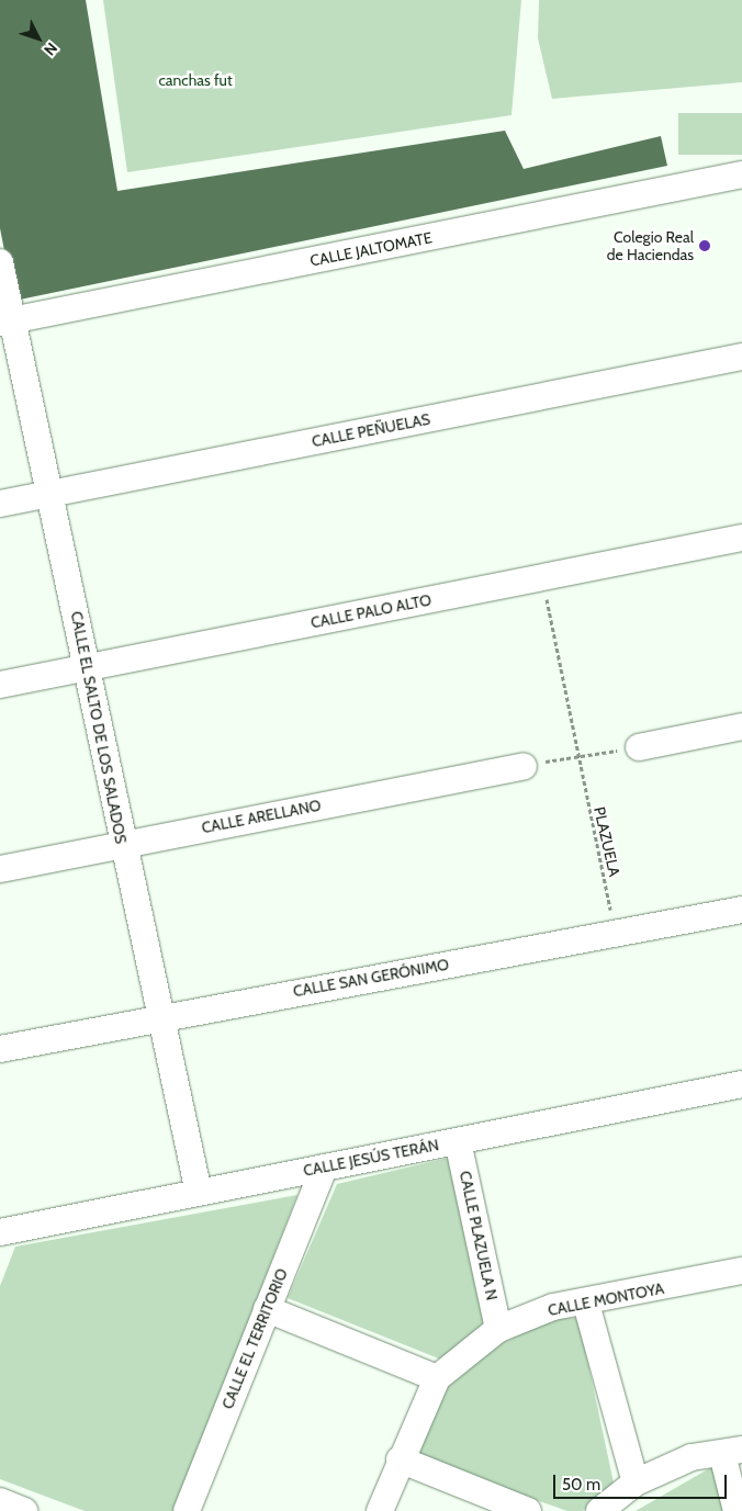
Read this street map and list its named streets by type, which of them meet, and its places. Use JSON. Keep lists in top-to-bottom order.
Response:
{
  "streets": {
    "street": [
      "CALLE JALTOMATE",
      "CALLE PEÑUELAS",
      "CALLE PALO ALTO",
      "CALLE EL SALTO DE LOS SALADOS",
      "CALLE ARELLANO",
      "CALLE SAN GERÓNIMO",
      "CALLE JESÚS TERÁN",
      "CALLE PLAZUELA N",
      "CALLE MONTOYA",
      "CALLE EL TERRITORIO"
    ],
    "path": ["PLAZUELA"]
  },
  "crossings": [
    ["CALLE JALTOMATE", "CALLE EL SALTO DE LOS SALADOS"],
    ["CALLE PEÑUELAS", "CALLE EL SALTO DE LOS SALADOS"],
    ["CALLE PALO ALTO", "CALLE EL SALTO DE LOS SALADOS"],
    ["CALLE PALO ALTO", "PLAZUELA"],
    ["CALLE EL SALTO DE LOS SALADOS", "CALLE ARELLANO"],
    ["CALLE EL SALTO DE LOS SALADOS", "CALLE SAN GERÓNIMO"],
    ["CALLE EL SALTO DE LOS SALADOS", "CALLE JESÚS TERÁN"],
    ["PLAZUELA", "CALLE SAN GERÓNIMO"],
    ["CALLE JESÚS TERÁN", "CALLE PLAZUELA N"],
    ["CALLE JESÚS TERÁN", "CALLE EL TERRITORIO"],
    ["CALLE PLAZUELA N", "CALLE MONTOYA"]
  ],
  "parks": ["canchas fut"],
  "places": ["Colegio Real de Haciendas"],
  "scale_bar": "50 m",
  "north": "bottom right"
}
